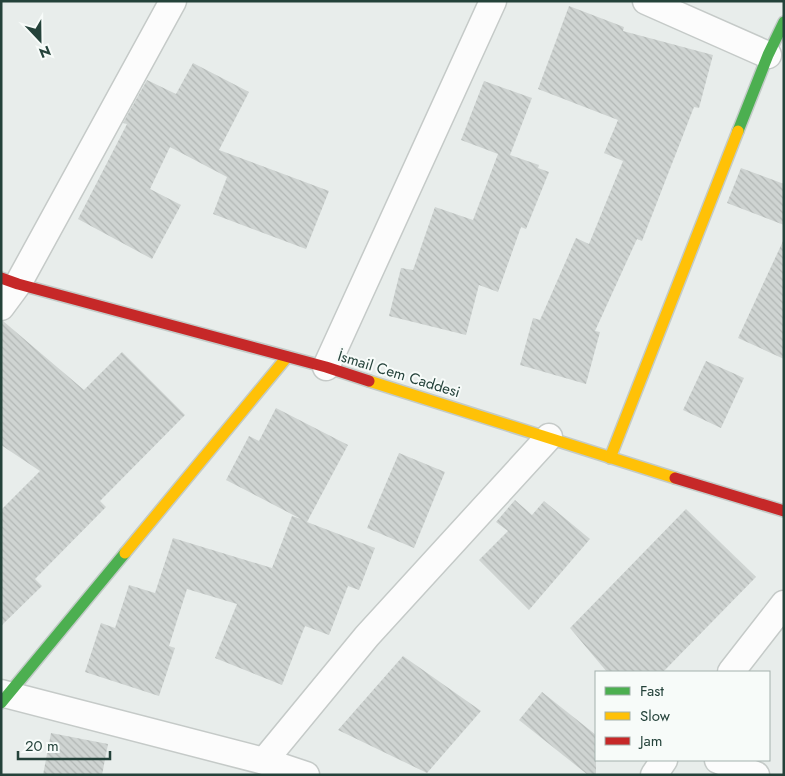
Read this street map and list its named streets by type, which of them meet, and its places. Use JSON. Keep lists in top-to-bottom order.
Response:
{
  "streets": {
    "street": ["İsmail Cem Caddesi"]
  },
  "legend": ["Fast", "Slow", "Jam"],
  "scale_bar": "20 m",
  "north": "bottom"
}
